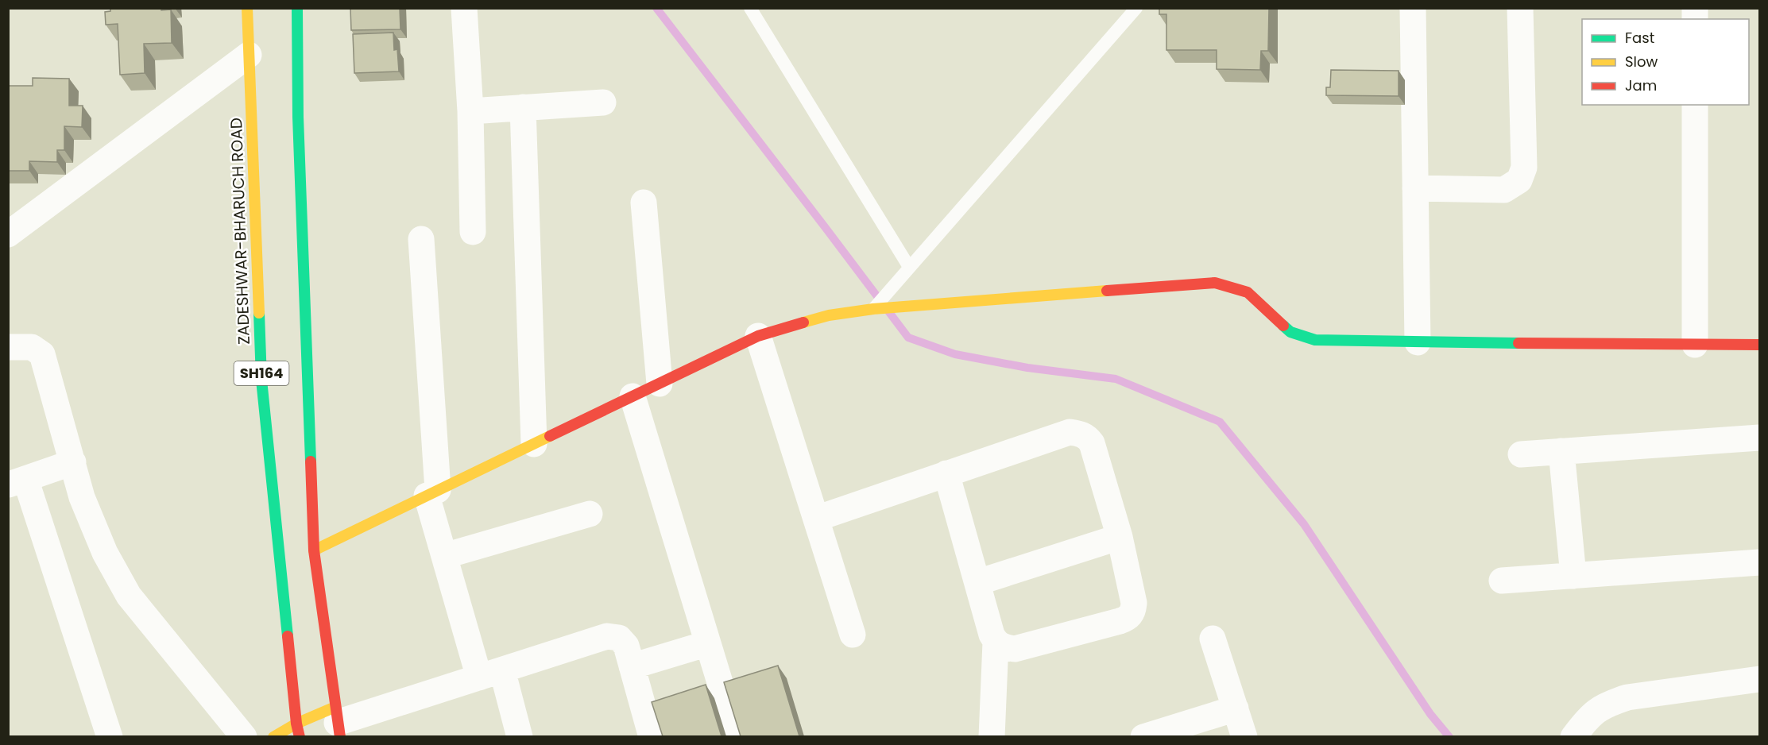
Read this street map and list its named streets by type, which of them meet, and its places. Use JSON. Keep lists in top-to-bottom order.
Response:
{
  "streets": {
    "street": ["ZADESHWAR-BHARUCH ROAD", "SH164"]
  },
  "legend": ["Fast", "Slow", "Jam"]
}
